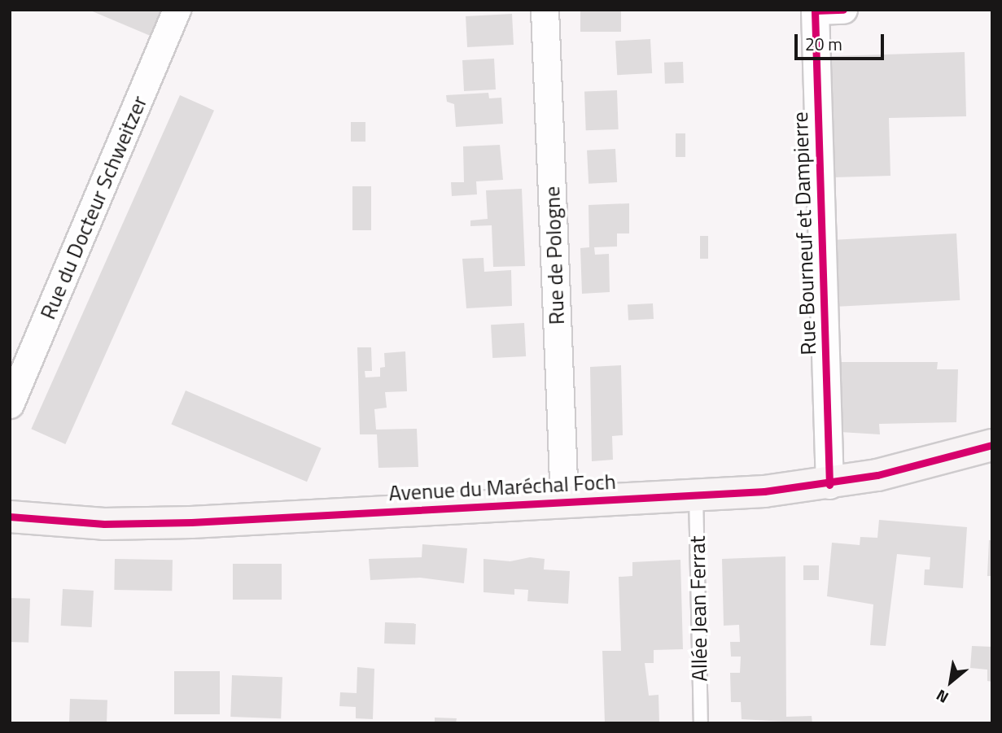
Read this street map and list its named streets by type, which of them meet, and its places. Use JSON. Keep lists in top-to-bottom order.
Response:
{
  "streets": {
    "main road": ["Avenue du Maréchal Foch"],
    "street": ["Rue du Docteur Schweitzer", "Rue Bourneuf et Dampierre", "Rue de Pologne"],
    "lane": ["Allée Jean Ferrat"]
  },
  "crossings": [
    ["Rue Bourneuf et Dampierre", "Avenue du Maréchal Foch"],
    ["Rue de Pologne", "Avenue du Maréchal Foch"],
    ["Avenue du Maréchal Foch", "Allée Jean Ferrat"]
  ],
  "scale_bar": "20 m",
  "north": "bottom left"
}
